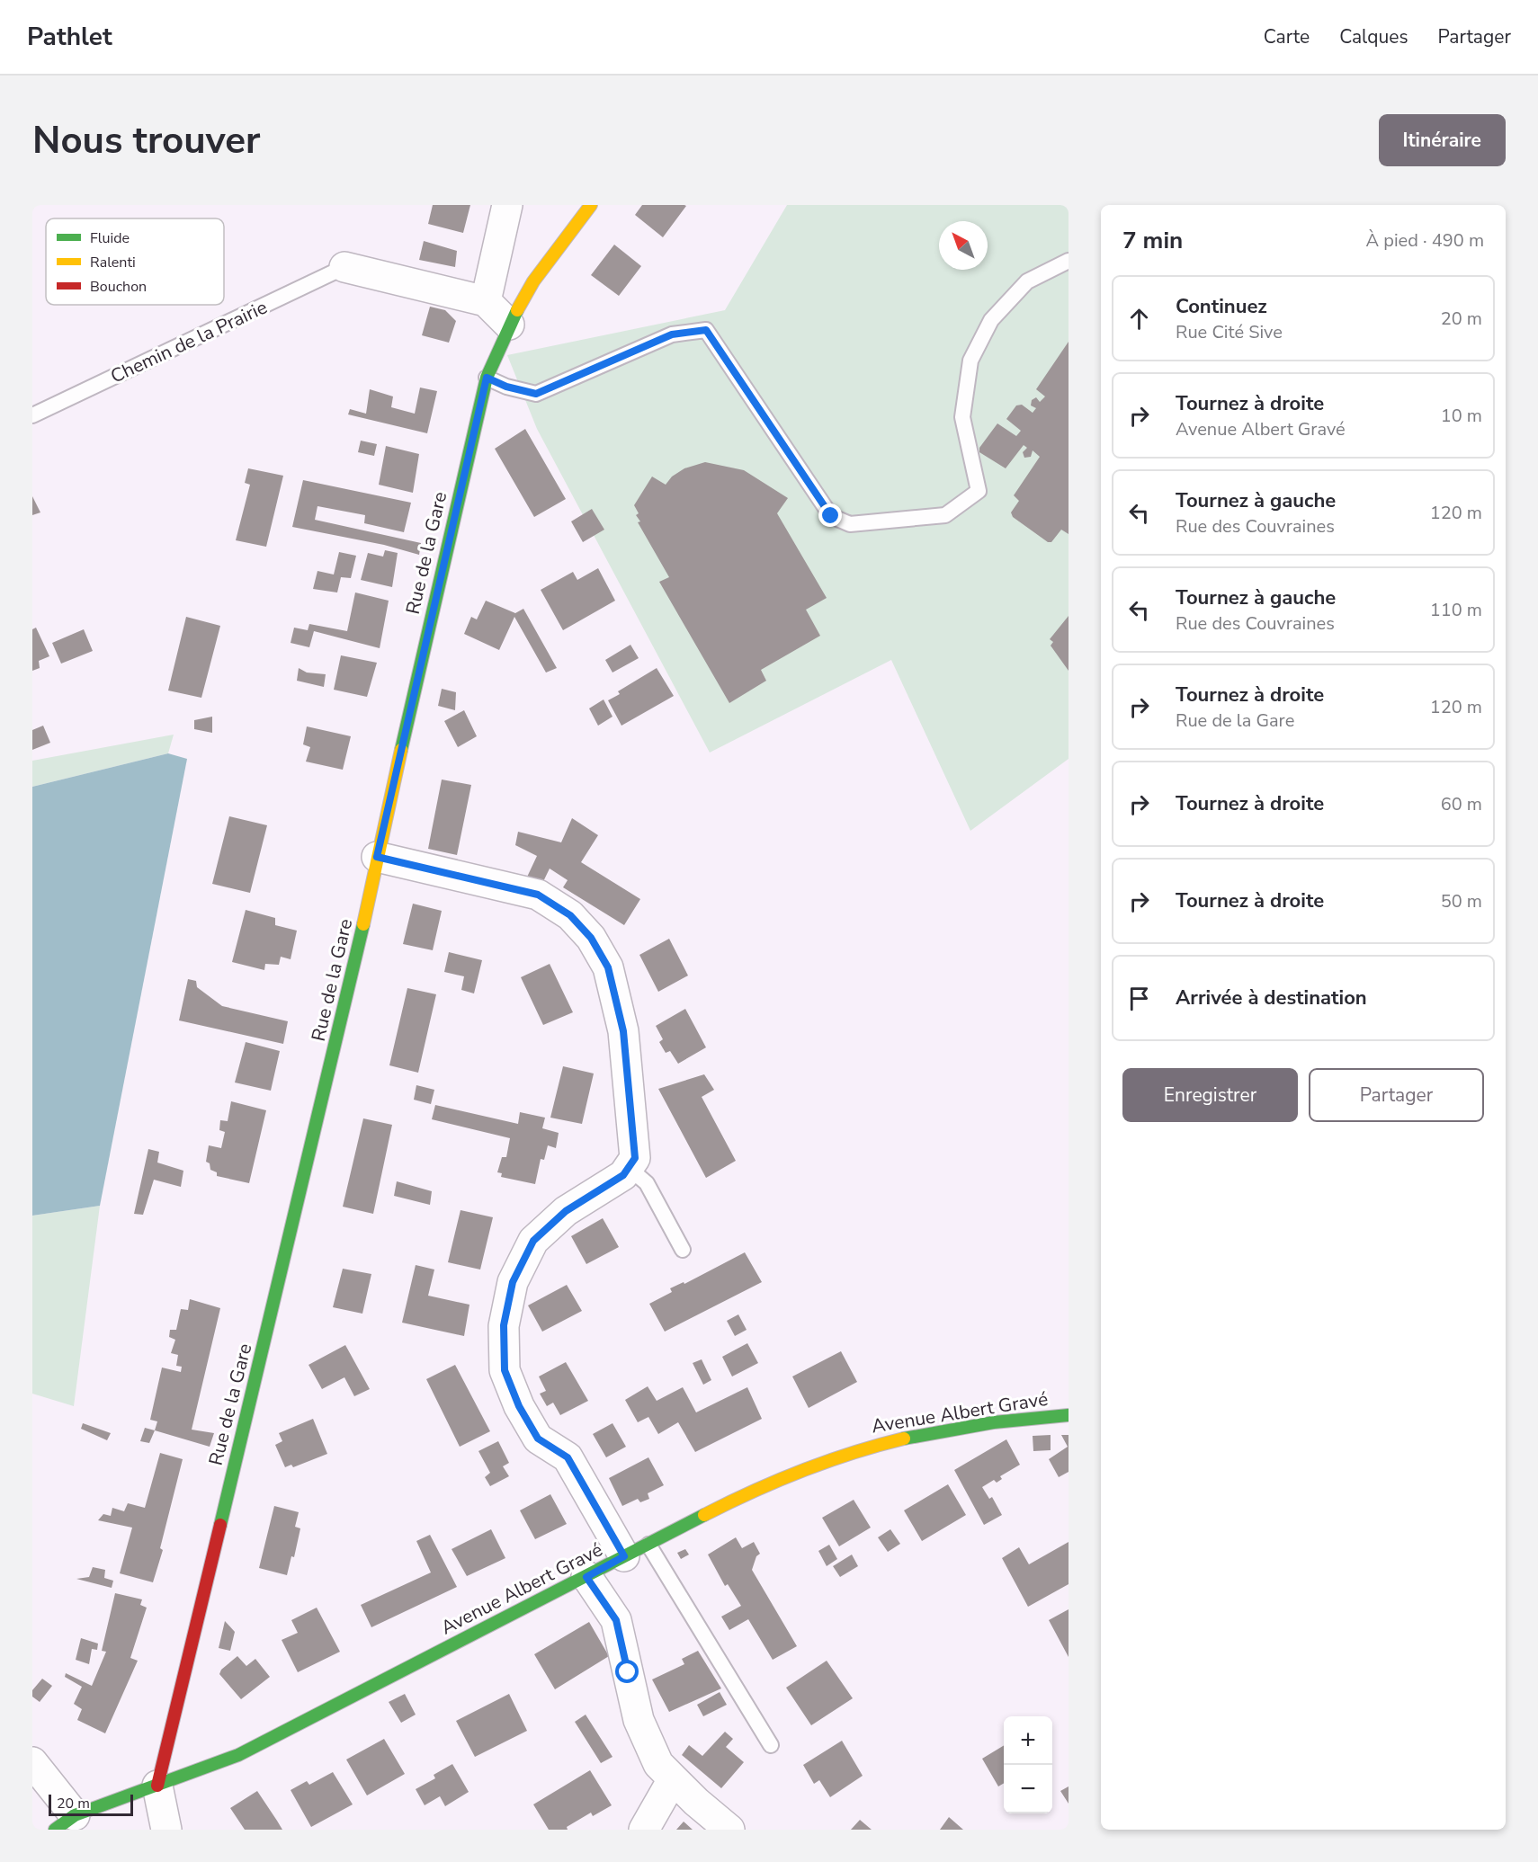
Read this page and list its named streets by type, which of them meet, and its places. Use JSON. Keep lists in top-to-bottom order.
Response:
{
  "streets": {
    "main road": ["Rue de la Gare", "Avenue Albert Gravé"],
    "lane": ["Chemin de la Prairie"]
  },
  "crossings": [
    ["Rue de la Gare", "Avenue Albert Gravé"]
  ],
  "legend": ["Fluide", "Ralenti", "Bouchon"],
  "scale_bar": "20 m",
  "north": "top left",
  "page": {
    "header": "Pathlet",
    "nav": ["Carte", "Calques", "Partager"],
    "buttons": [
      "Itinéraire",
      ["Enregistrer", "Partager"]
    ],
    "title": "Nous trouver",
    "heading": ["7 min", "À pied · 490 m"],
    "list": [
      ["Continuez", "Rue Cité Sive", "20 m"],
      ["Tournez à droite", "Avenue Albert Gravé", "10 m"],
      ["Tournez à gauche", "Rue des Couvraines", "120 m"],
      ["Tournez à gauche", "Rue des Couvraines", "110 m"],
      ["Tournez à droite", "Rue de la Gare", "120 m"],
      ["Tournez à droite", "60 m"],
      ["Tournez à droite", "50 m"],
      "Arrivée à destination"
    ],
    "map_buttons": ["+", "−"],
    "scale": "20 m"
  }
}
